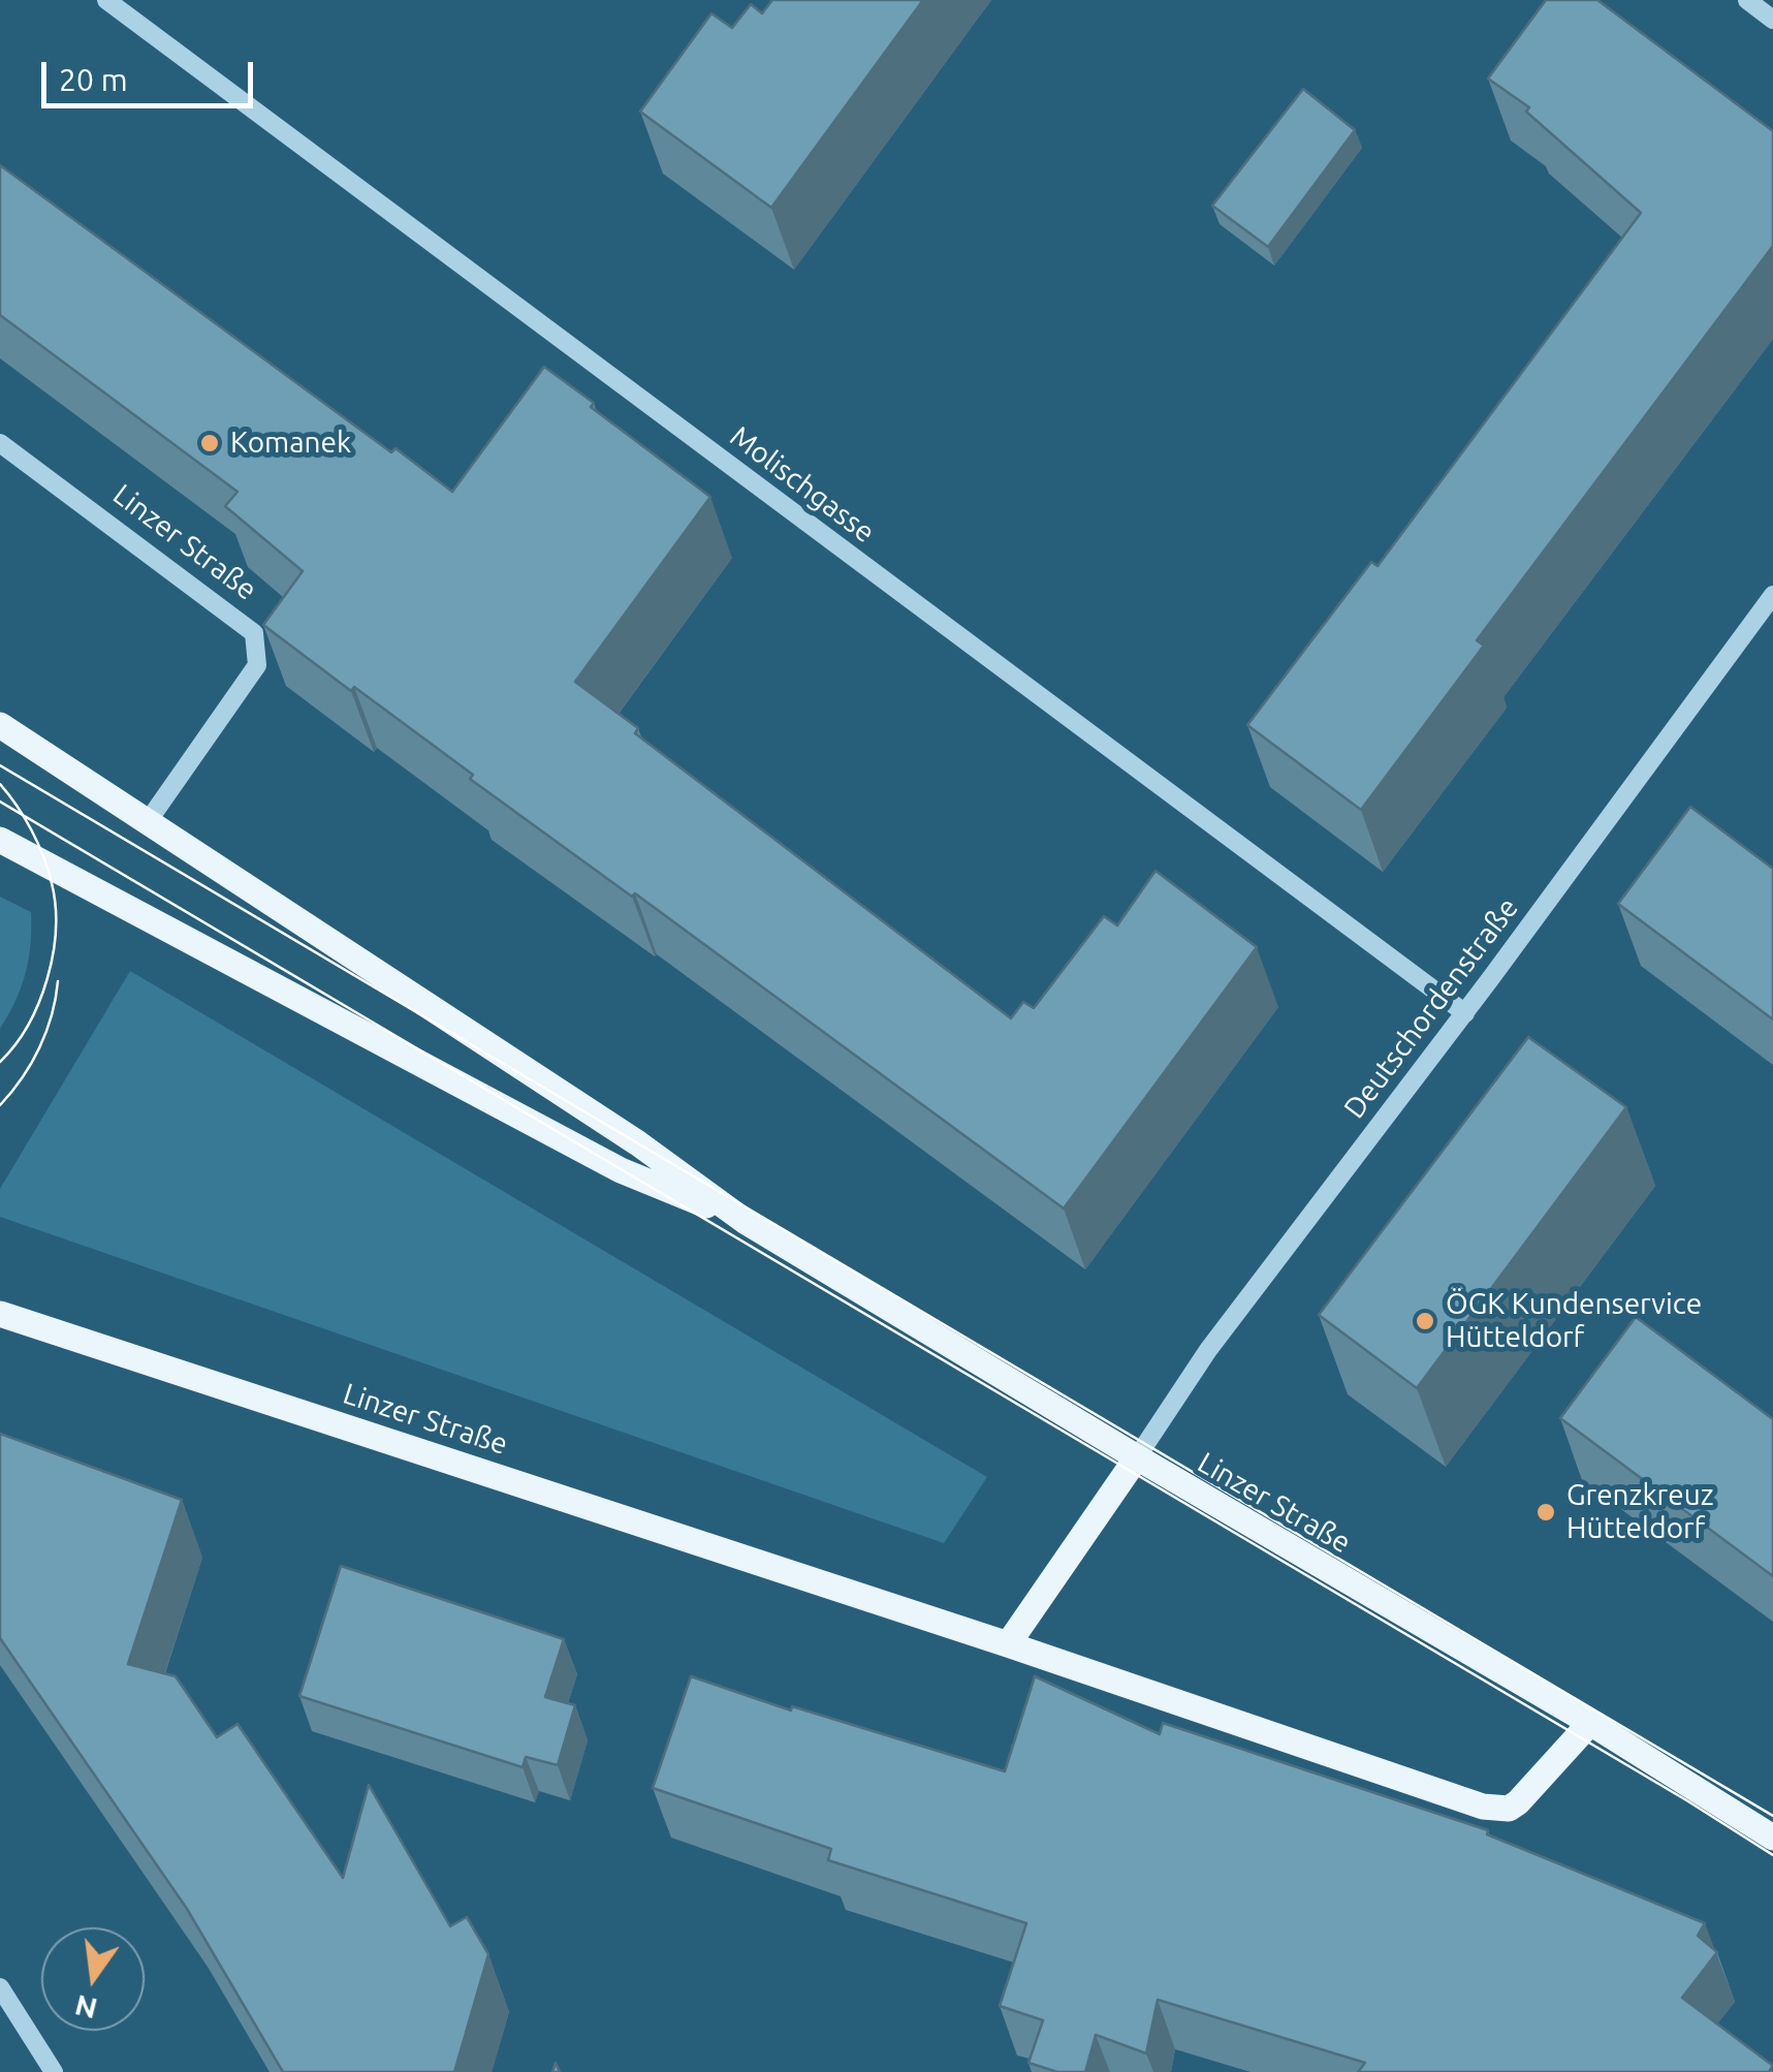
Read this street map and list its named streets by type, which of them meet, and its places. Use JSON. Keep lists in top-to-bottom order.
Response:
{
  "streets": {
    "main road": ["Linzer Straße"],
    "street": ["Molischgasse", "Deutschordenstraße"]
  },
  "crossings": [
    ["Molischgasse", "Deutschordenstraße"],
    ["Linzer Straße", "Deutschordenstraße"]
  ],
  "places": ["Komanek", "ÖGK Kundenservice Hütteldorf", "Grenzkreuz Hütteldorf"],
  "scale_bar": "20 m",
  "north": "bottom"
}
